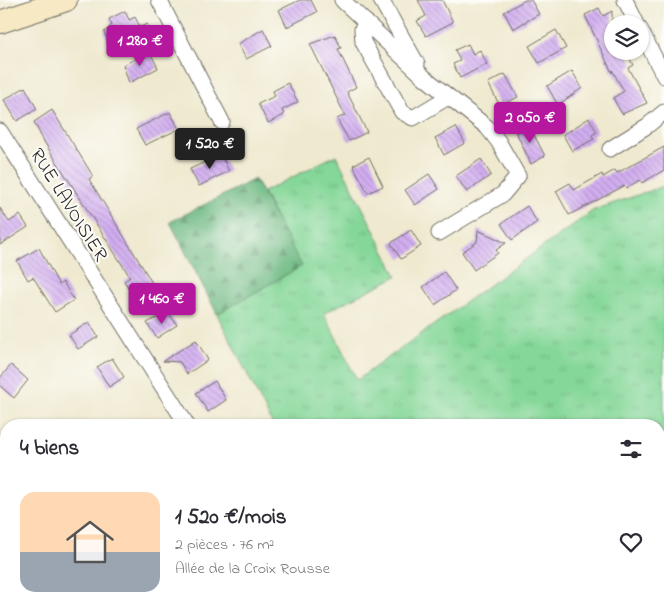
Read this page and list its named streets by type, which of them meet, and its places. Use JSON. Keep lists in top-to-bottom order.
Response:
{
  "streets": {
    "street": ["RUE LAVOISIER"]
  },
  "page": {
    "price": [
      "1 280 €",
      "2 050 €",
      "1 520 €",
      "1 460 €"
    ],
    "heading": "4 biens",
    "list": [
      {
        "name": "1 520 €/mois",
        "note": "2 pièces · 76 m² · Allée de la Croix Rousse"
      }
    ]
  }
}
